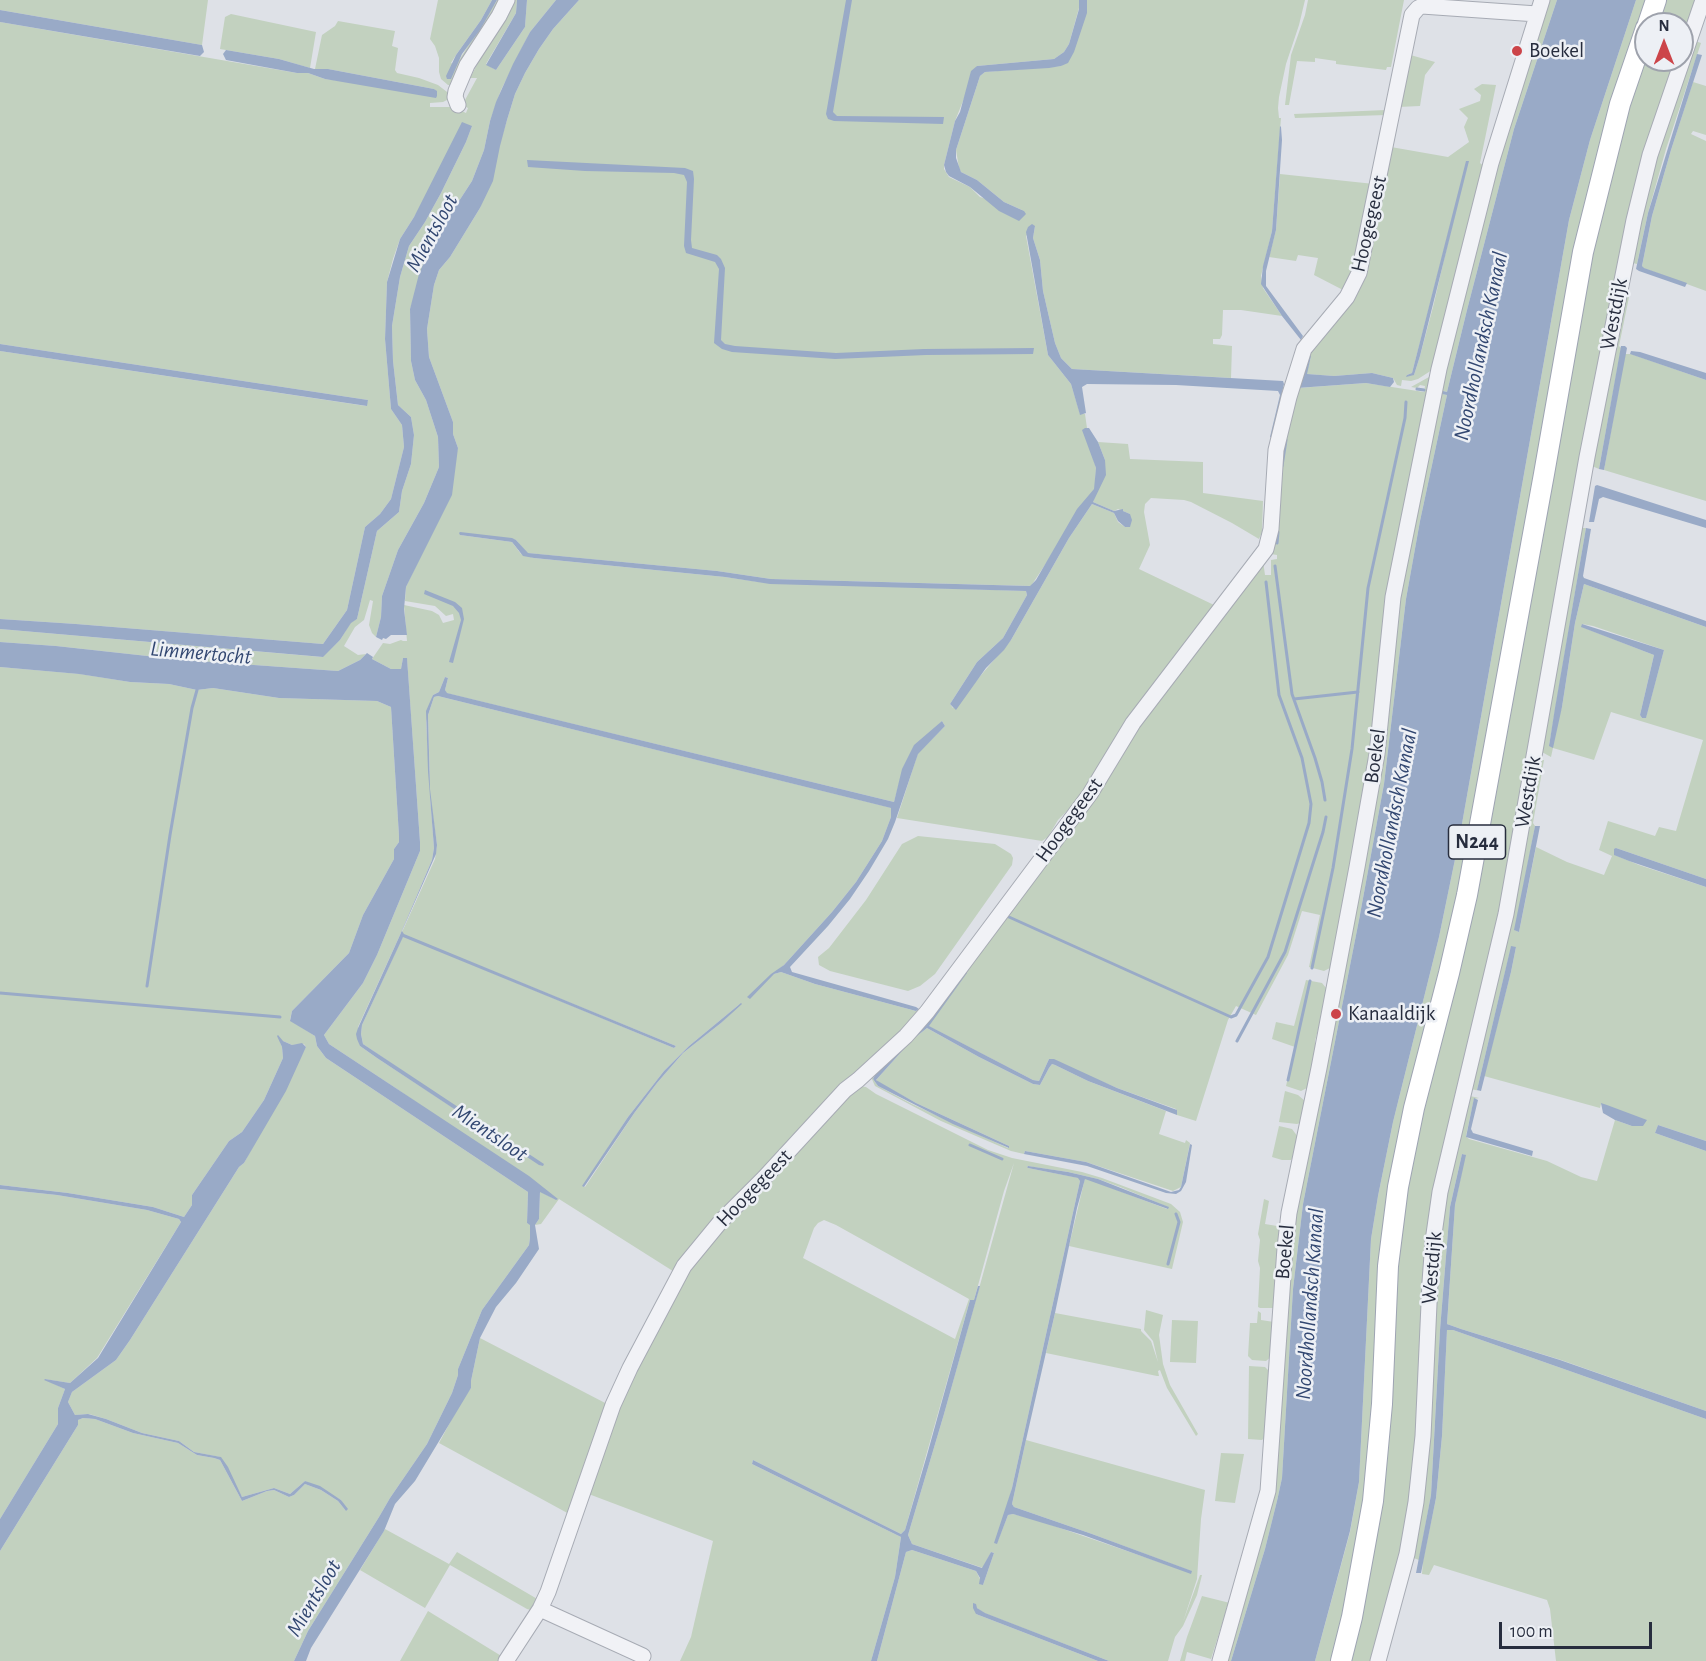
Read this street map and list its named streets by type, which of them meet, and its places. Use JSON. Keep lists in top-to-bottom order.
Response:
{
  "streets": {
    "main road": ["Westdijk", "N244"],
    "street": ["Hoogegeest", "Boekel"]
  },
  "crossings": [
    ["Hoogegeest", "Boekel"]
  ],
  "water": ["Mientsloot", "Noordhollandsch Kanaal", "Limmertocht"],
  "places": ["Boekel", "Kanaaldijk"],
  "scale_bar": "100 m",
  "north": "top"
}
